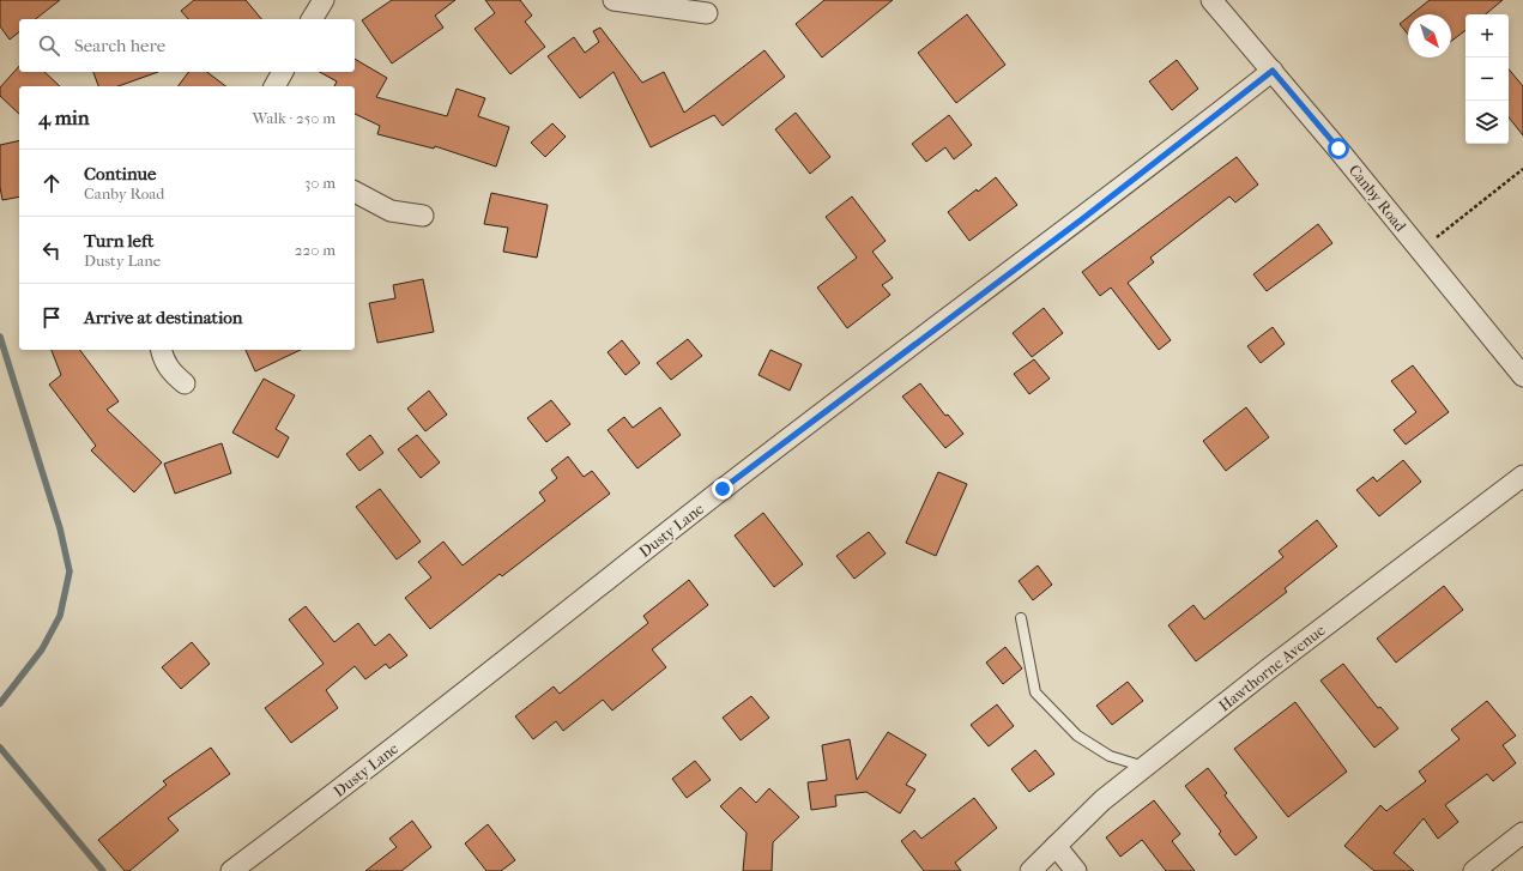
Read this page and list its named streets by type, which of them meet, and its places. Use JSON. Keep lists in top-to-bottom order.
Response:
{
  "streets": {
    "street": ["Canby Road", "Dusty Lane", "Hawthorne Avenue"]
  },
  "crossings": [
    ["Canby Road", "Dusty Lane"]
  ],
  "north": "bottom right",
  "page": {
    "map_buttons": ["+", "−"],
    "search": "Search here",
    "heading": ["4 min", "Walk · 250 m"],
    "list": [
      ["Continue", "Canby Road", "30 m"],
      ["Turn left", "Dusty Lane", "220 m"],
      "Arrive at destination"
    ]
  }
}
